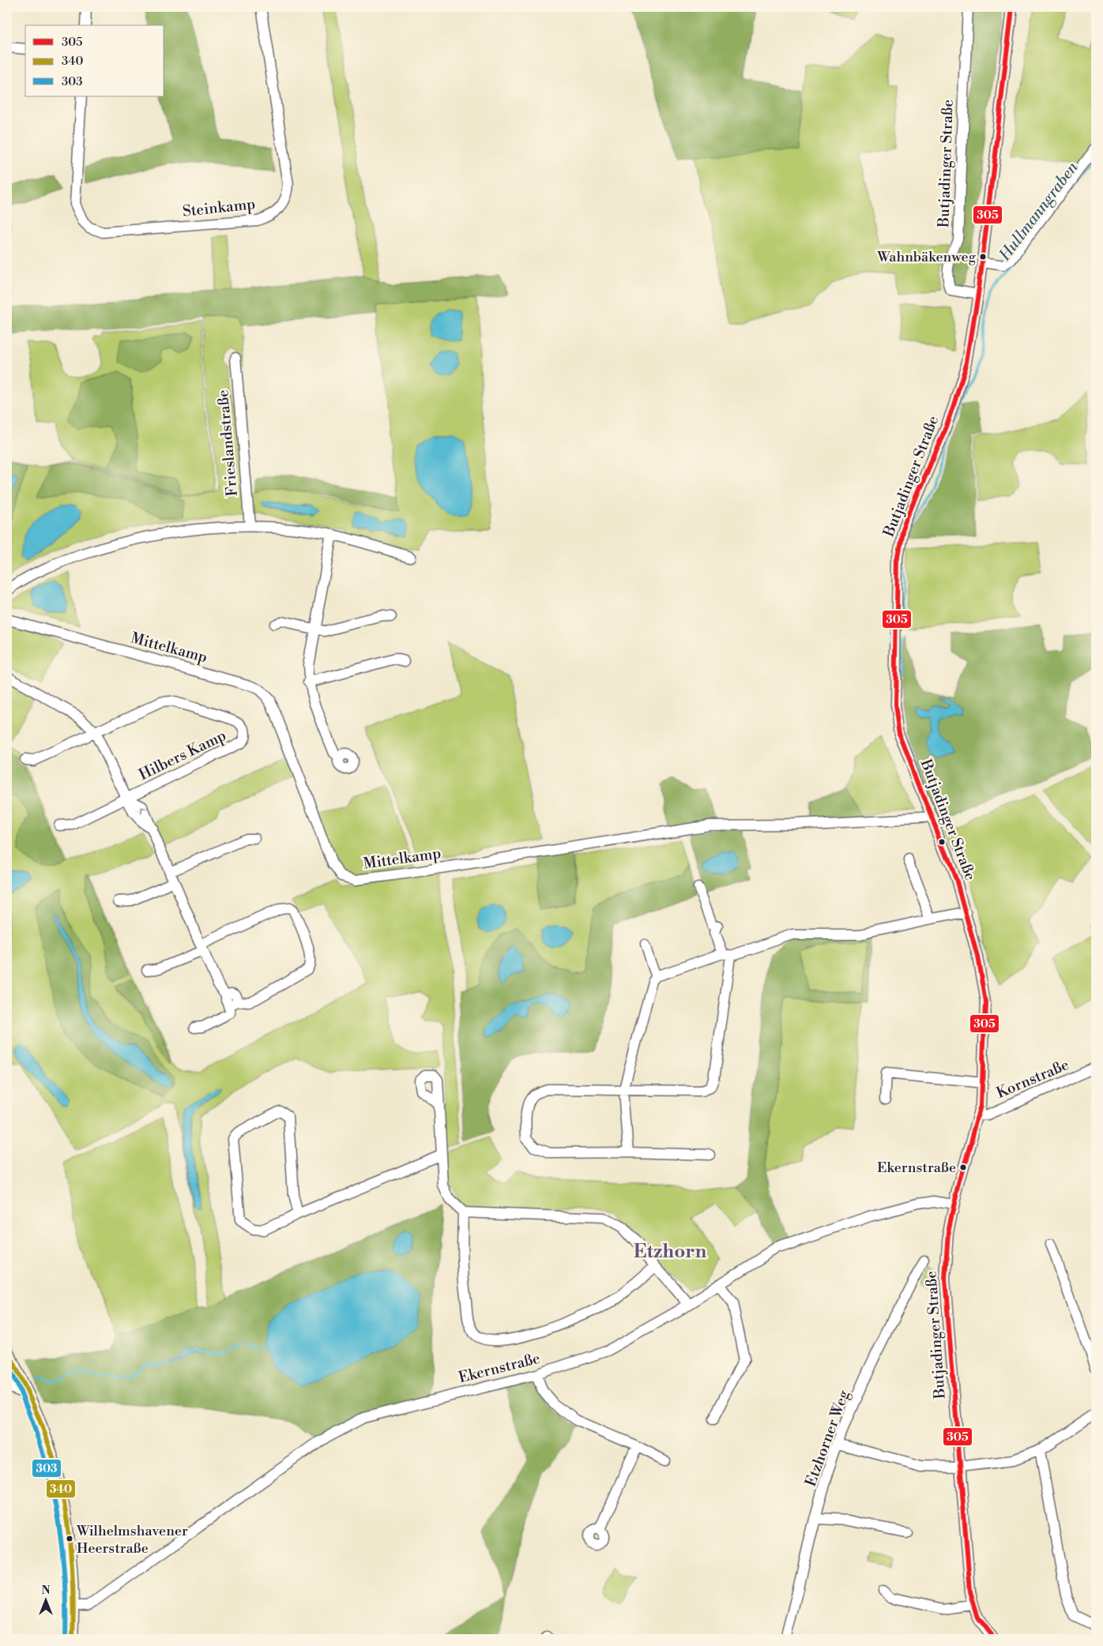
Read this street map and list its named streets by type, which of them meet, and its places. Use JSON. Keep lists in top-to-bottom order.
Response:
{
  "streets": {
    "street": [
      "Butjadinger Straße",
      "Steinkamp",
      "Frieslandstraße",
      "Mittelkamp",
      "Hilbers Kamp",
      "Kornstraße",
      "Ekernstraße",
      "Etzhorner Weg"
    ]
  },
  "crossings": [
    ["Butjadinger Straße", "Mittelkamp"],
    ["Butjadinger Straße", "Kornstraße"],
    ["Butjadinger Straße", "Ekernstraße"]
  ],
  "districts": ["Etzhorn"],
  "water": ["Hullmanngraben"],
  "places": ["Wahnbäkenweg", "Ekernstraße", "Wilhelmshavener Heerstraße"],
  "lines": ["transit line 305", "transit line 340", "transit line 303"],
  "legend": ["305", "340", "303"],
  "north": "top"
}
